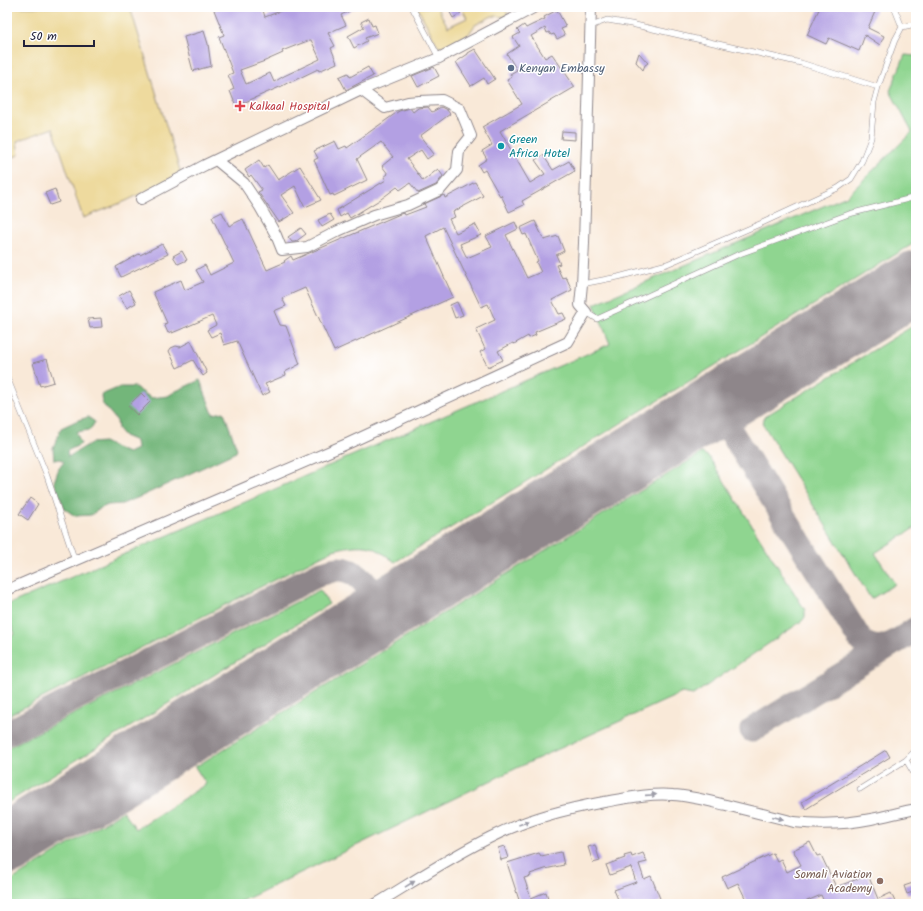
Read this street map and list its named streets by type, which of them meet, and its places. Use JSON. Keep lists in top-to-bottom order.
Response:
{
  "places": {
    "other": ["Kenyan Embassy", "Green Africa Hotel", "Somali Aviation Academy"],
    "health": ["Kalkaal Hospital"]
  },
  "scale_bar": "50 m"
}
